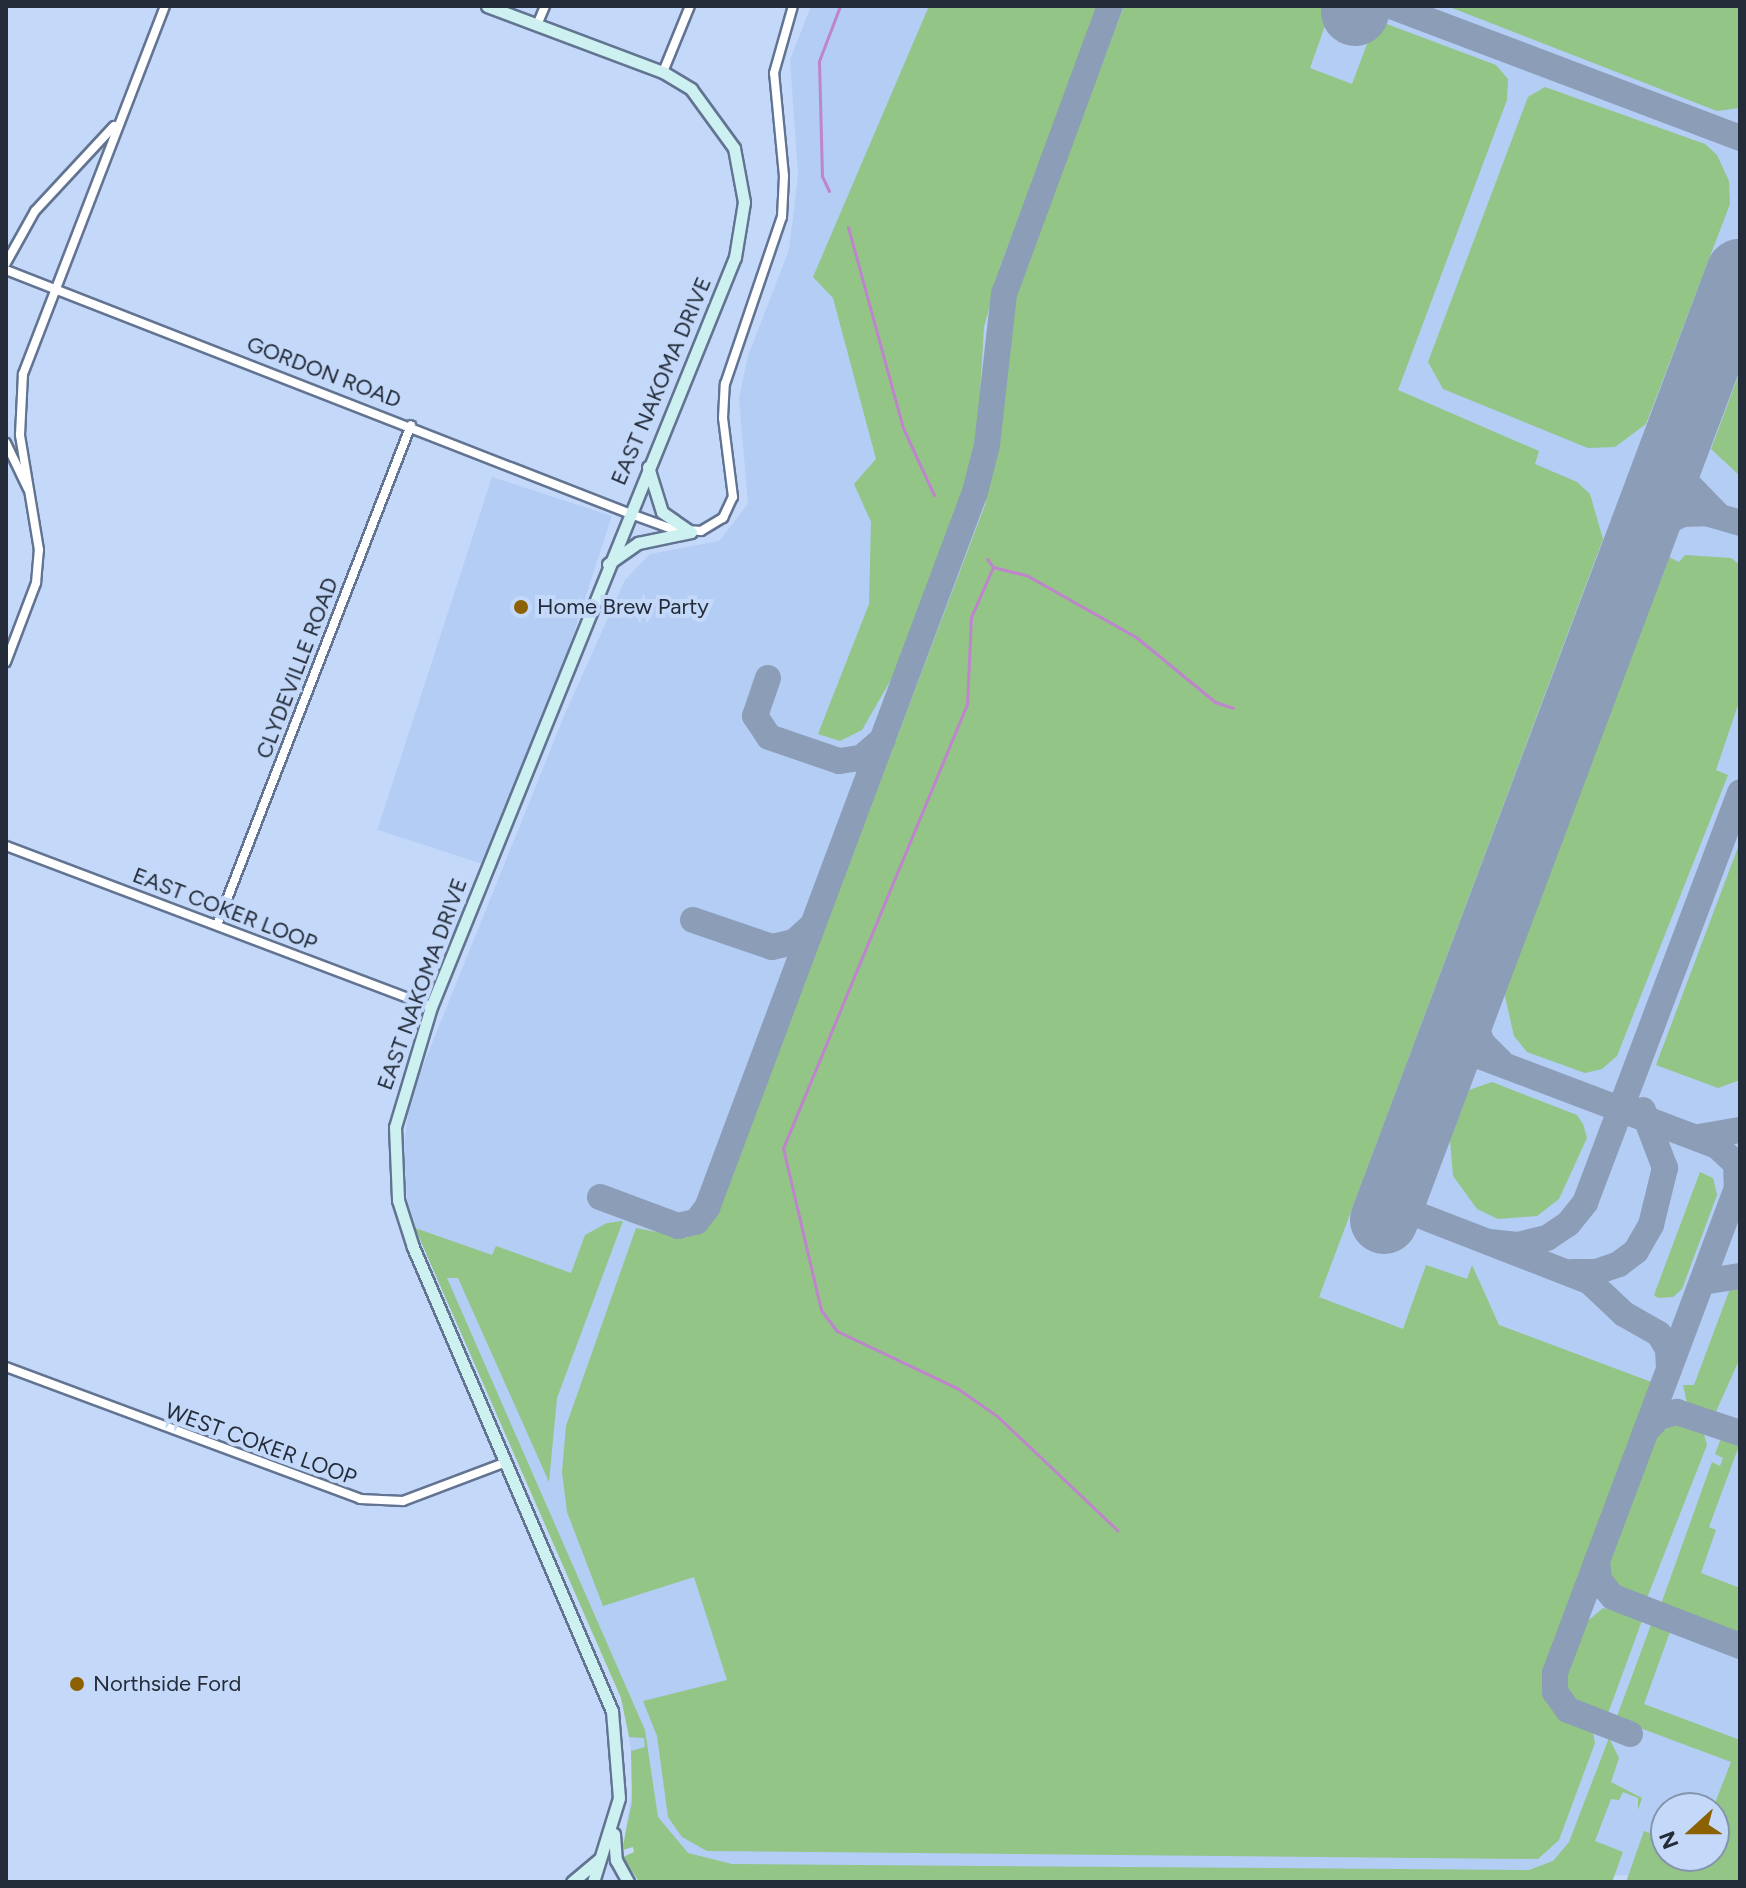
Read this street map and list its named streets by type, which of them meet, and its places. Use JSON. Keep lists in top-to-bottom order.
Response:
{
  "streets": {
    "main road": ["EAST NAKOMA DRIVE"],
    "street": [
      "GORDON ROAD",
      "CLYDEVILLE ROAD",
      "EAST COKER LOOP",
      "WEST COKER LOOP"
    ]
  },
  "crossings": [
    ["GORDON ROAD", "EAST NAKOMA DRIVE"],
    ["GORDON ROAD", "CLYDEVILLE ROAD"],
    ["EAST NAKOMA DRIVE", "EAST COKER LOOP"],
    ["EAST NAKOMA DRIVE", "WEST COKER LOOP"],
    ["CLYDEVILLE ROAD", "EAST COKER LOOP"]
  ],
  "places": ["Home Brew Party", "Northside Ford"],
  "north": "left"
}
